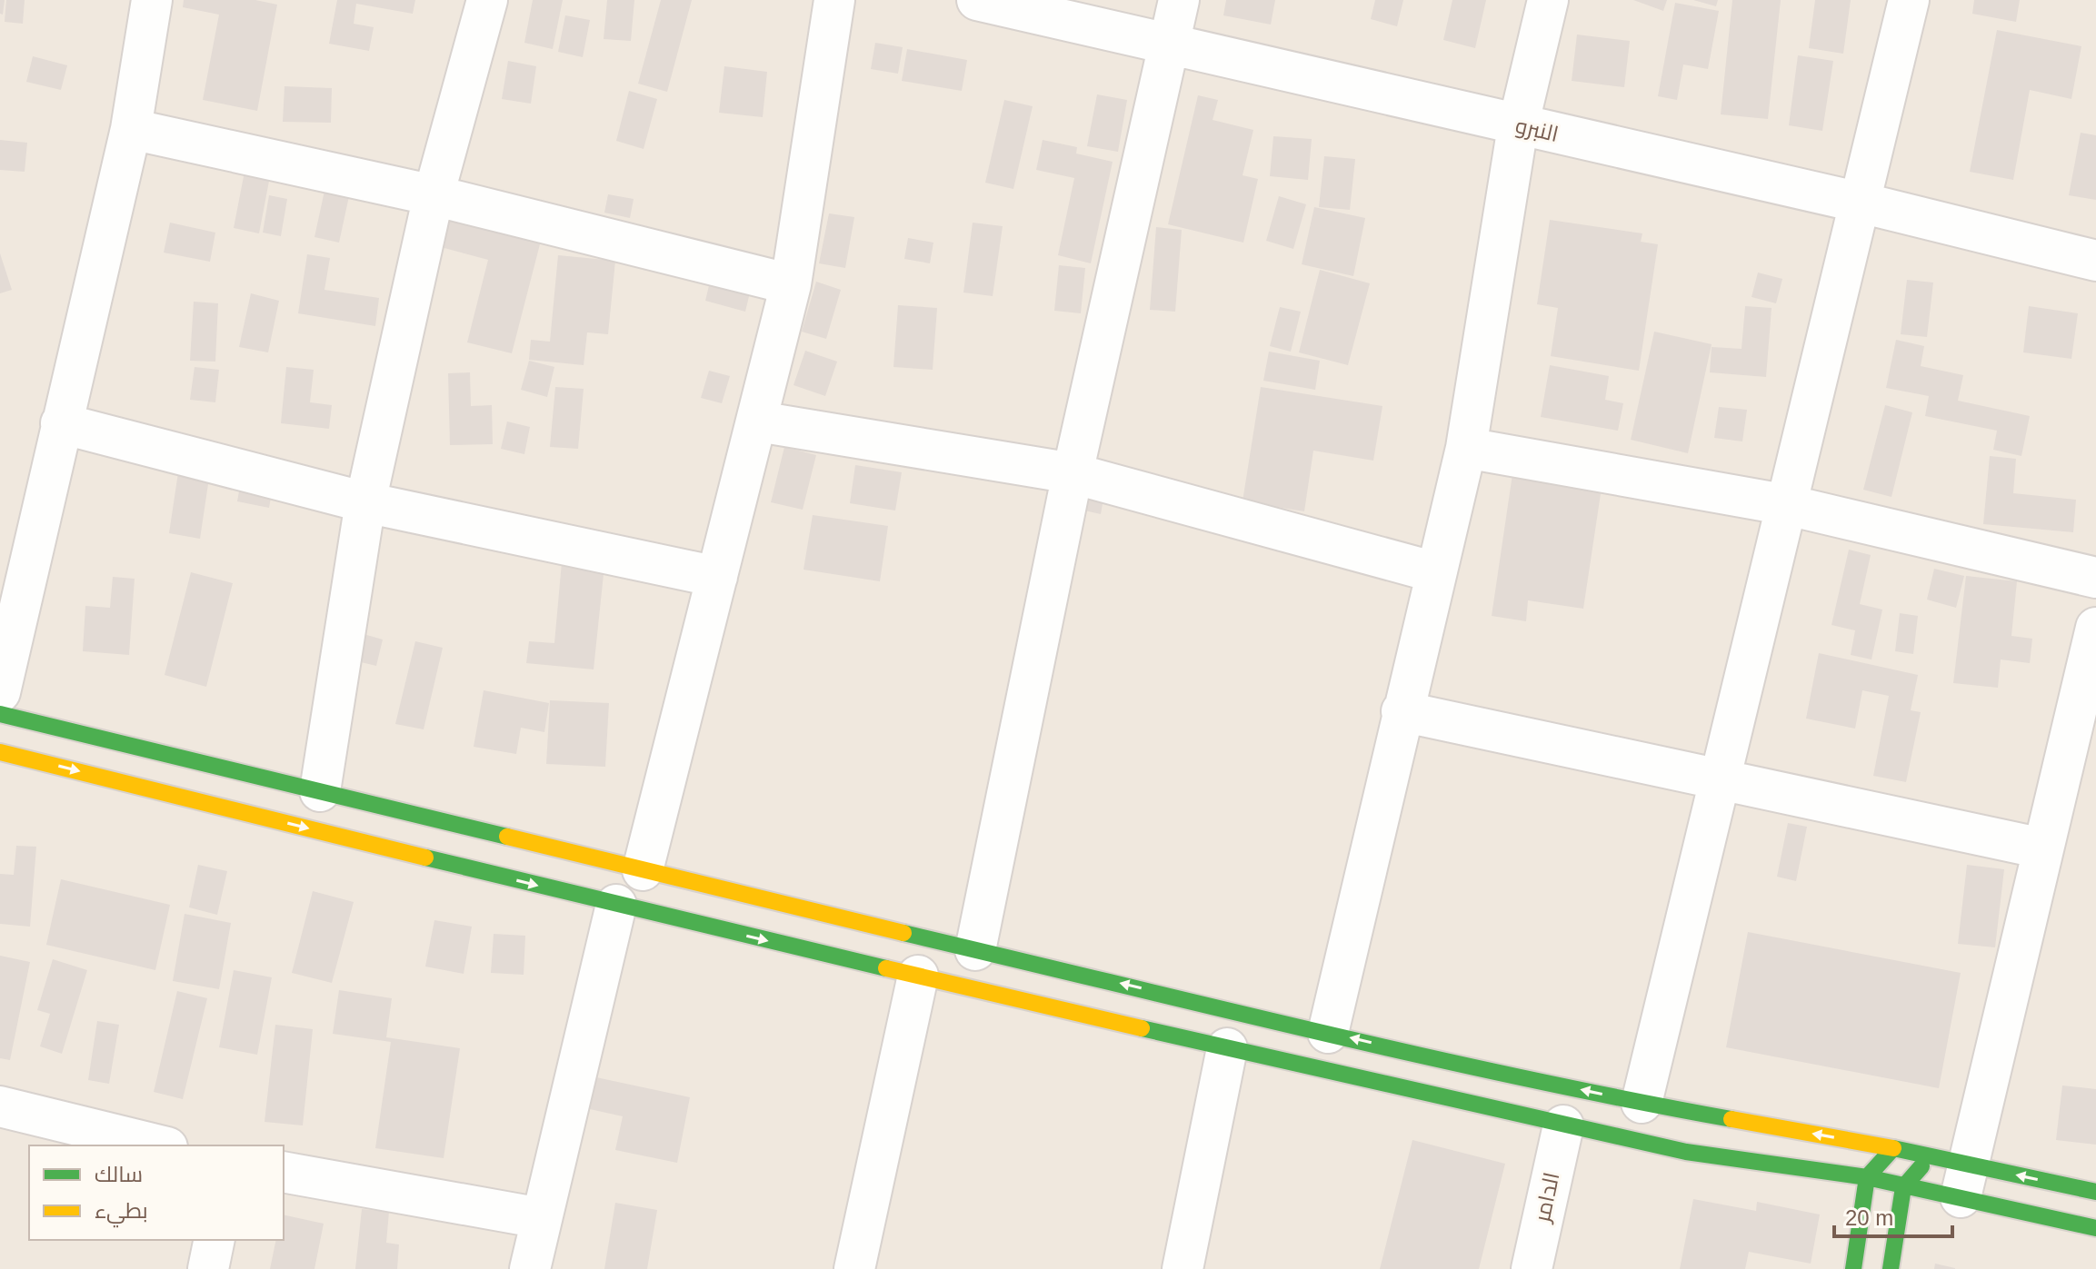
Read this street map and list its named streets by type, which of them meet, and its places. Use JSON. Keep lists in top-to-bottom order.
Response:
{
  "streets": {
    "street": ["النبرو", "الدامر"]
  },
  "legend": ["سالك", "بطيء"],
  "scale_bar": "20 m"
}
